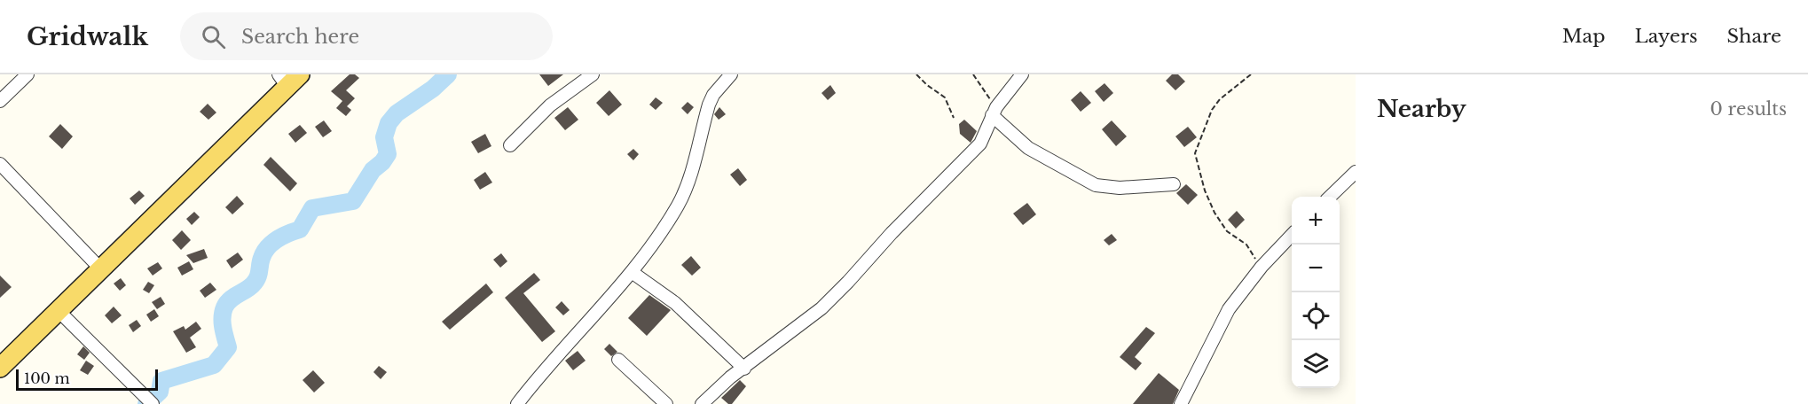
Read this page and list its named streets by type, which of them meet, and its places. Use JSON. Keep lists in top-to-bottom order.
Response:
{
  "scale_bar": "100 m",
  "page": {
    "header": "Gridwalk",
    "search": "Search here",
    "nav": ["Map", "Layers", "Share"],
    "heading": ["Nearby", "0 results"],
    "map_buttons": ["+", "−"],
    "scale": "100 m"
  }
}
